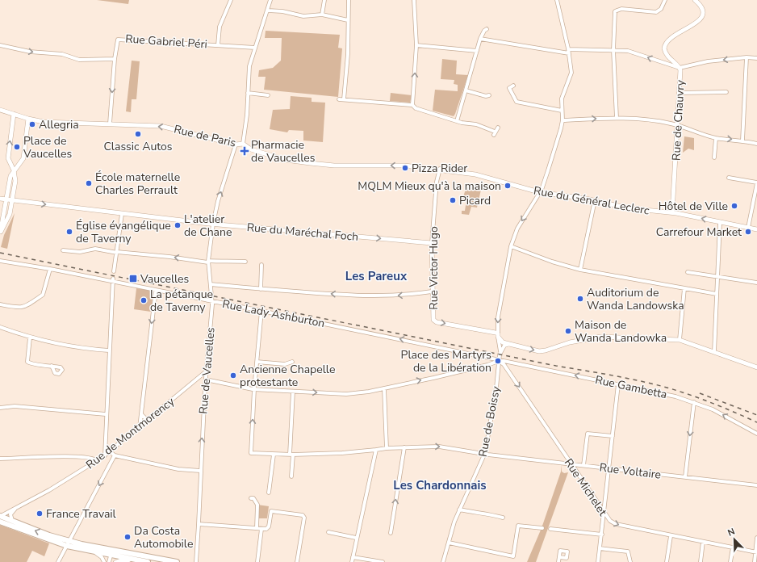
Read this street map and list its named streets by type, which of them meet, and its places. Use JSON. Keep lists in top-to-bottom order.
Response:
{
  "streets": {
    "street": [
      "Rue Gabriel Péri",
      "Rue de Chauvry",
      "Rue de Paris",
      "Rue du Général Leclerc",
      "Rue du Maréchal Foch",
      "Rue Victor Hugo",
      "Rue Lady Ashburton",
      "Rue de Vaucelles",
      "Rue Gambetta",
      "Rue de Boissy",
      "Rue de Montmorency",
      "Rue Voltaire",
      "Rue Michelet"
    ]
  },
  "crossings": [
    ["Rue de Chauvry", "Rue du Général Leclerc"],
    ["Rue de Paris", "Rue du Général Leclerc"],
    ["Rue de Paris", "Rue Victor Hugo"],
    ["Rue de Paris", "Rue de Vaucelles"],
    ["Rue du Général Leclerc", "Rue de Boissy"],
    ["Rue du Maréchal Foch", "Rue Victor Hugo"],
    ["Rue du Maréchal Foch", "Rue de Vaucelles"],
    ["Rue Victor Hugo", "Rue de Boissy"],
    ["Rue Lady Ashburton", "Rue de Vaucelles"],
    ["Rue de Vaucelles", "Rue de Montmorency"],
    ["Rue Gambetta", "Rue de Boissy"],
    ["Rue Gambetta", "Rue Michelet"],
    ["Rue de Boissy", "Rue Voltaire"],
    ["Rue de Boissy", "Rue Michelet"],
    ["Rue Voltaire", "Rue Michelet"]
  ],
  "one_way": [
    "Rue de Paris",
    "Rue du Maréchal Foch",
    "Rue Victor Hugo",
    "Rue de Vaucelles",
    "Rue Michelet"
  ],
  "districts": ["Les Pareux", "Les Chardonnais"],
  "places": {
    "other": [
      "Allegria",
      "Classic Autos",
      "Place de Vaucelles",
      "Pizza Rider",
      "École maternelle Charles Perrault",
      "MQLM Mieux qu'à la maison",
      "Picard",
      "Hôtel de Ville",
      "L'atelier de Chane",
      "Église évangélique de Taverny",
      "Carrefour Market",
      "Auditorium de Wanda Landowska",
      "La pétanque de Taverny",
      "Maison de Wanda Landowka",
      "Place des Martyrs de la Libération",
      "Ancienne Chapelle protestante",
      "France Travail",
      "Da Costa Automobile"
    ],
    "health": ["Pharmacie de Vaucelles"],
    "transit": ["Vaucelles"]
  },
  "north": "top left"
}
